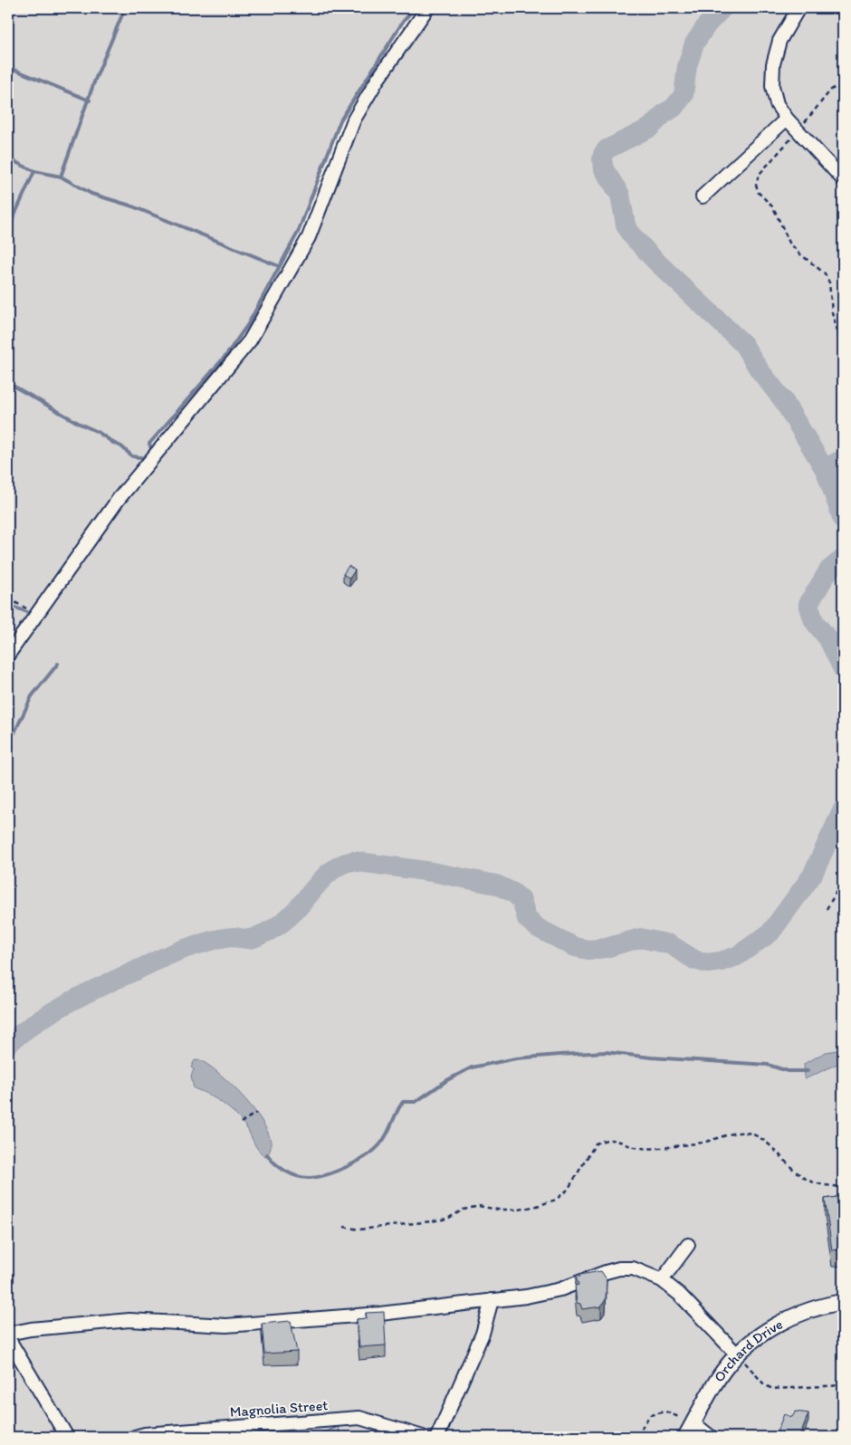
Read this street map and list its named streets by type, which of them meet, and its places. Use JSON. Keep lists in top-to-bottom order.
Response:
{
  "streets": {
    "street": ["Orchard Drive", "Magnolia Street"]
  }
}
